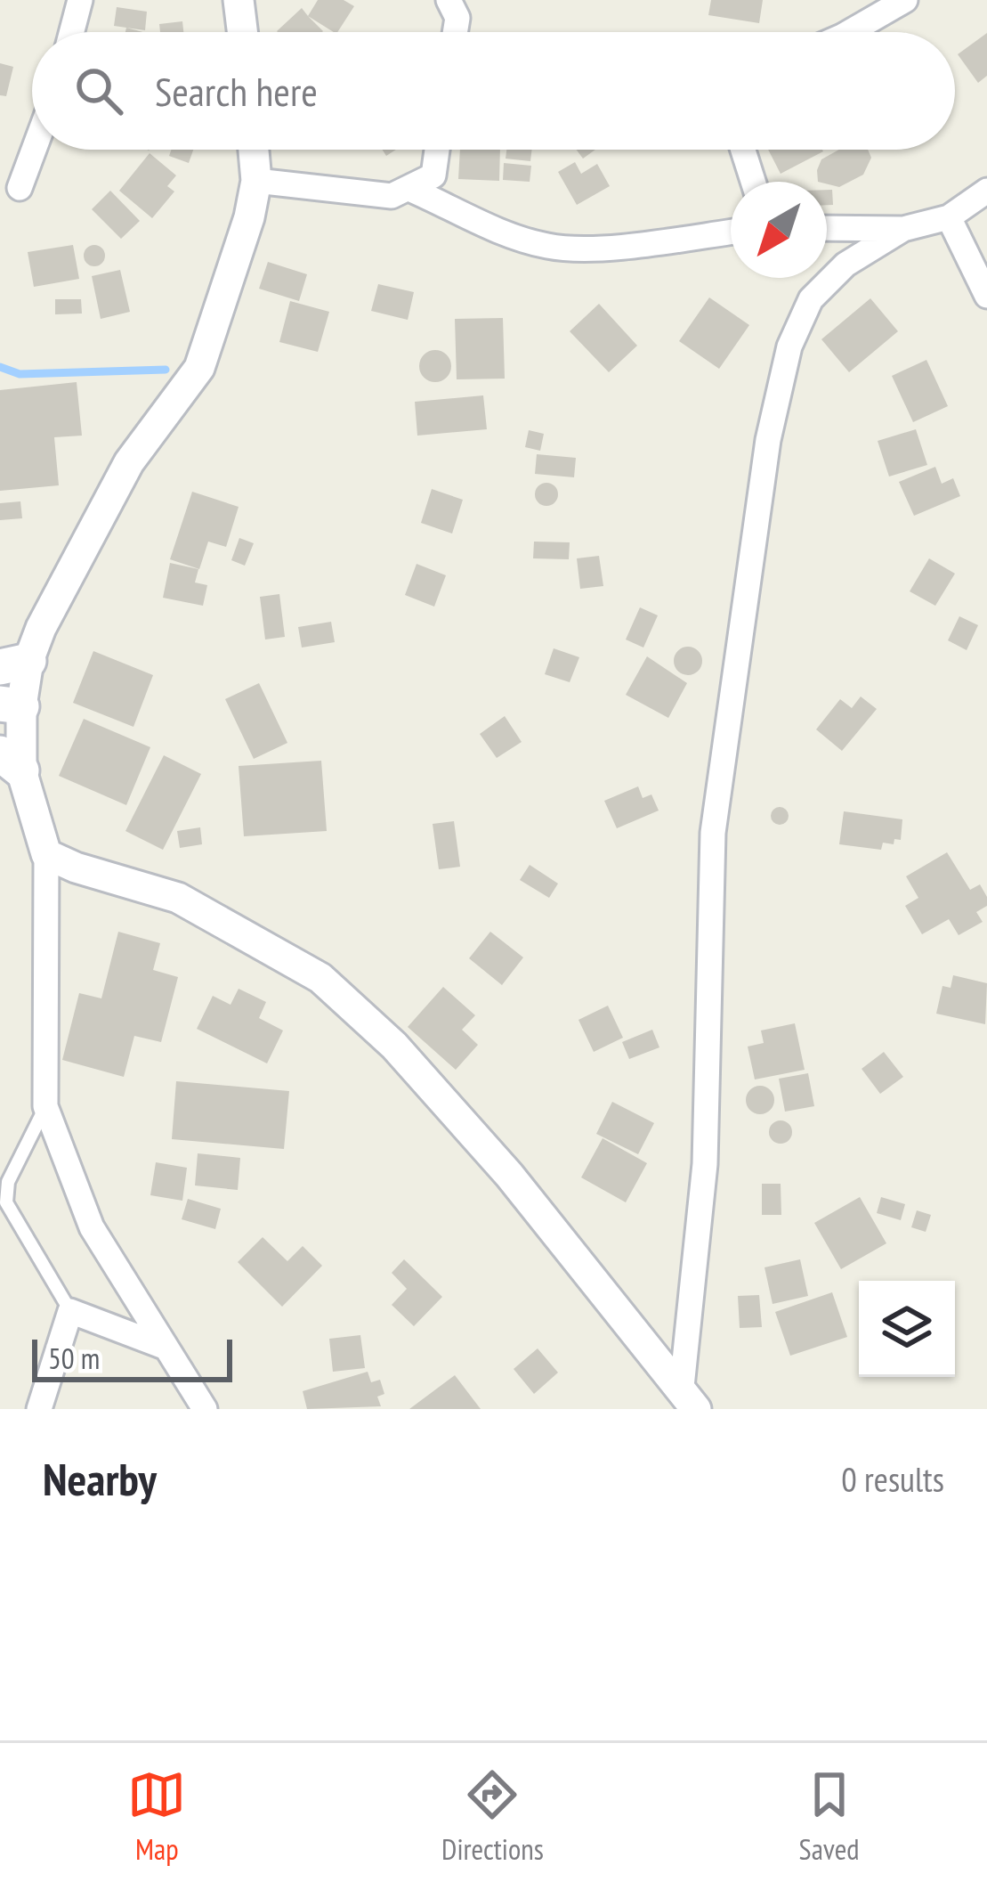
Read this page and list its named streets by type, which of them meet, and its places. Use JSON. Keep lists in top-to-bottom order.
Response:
{
  "scale_bar": "50 m",
  "north": "bottom left",
  "page": {
    "search": "Search here",
    "scale": "50 m",
    "heading": ["Nearby", "0 results"],
    "nav": ["Map", "Directions", "Saved"]
  }
}
